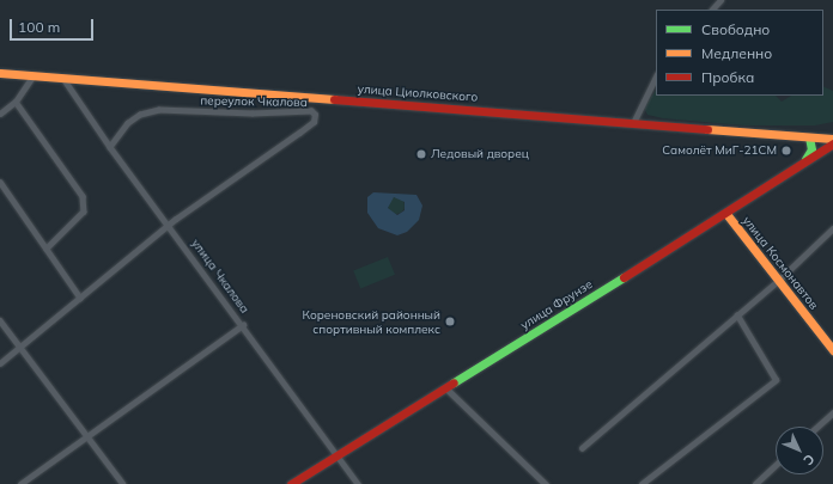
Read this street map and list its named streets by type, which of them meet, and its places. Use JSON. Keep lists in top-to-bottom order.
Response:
{
  "streets": {
    "main road": ["улица Циолковского", "улица Космонавтов", "улица Фрунзе"],
    "street": ["переулок Чкалова", "улица Чкалова"]
  },
  "crossings": [
    ["улица Циолковского", "улица Чкалова"],
    ["переулок Чкалова", "улица Чкалова"],
    ["улица Космонавтов", "улица Фрунзе"],
    ["улица Чкалова", "улица Фрунзе"]
  ],
  "places": ["Самолёт МиГ-21СМ", "Ледовый дворец", "Кореновский районный спортивный комплекс"],
  "legend": ["Свободно", "Медленно", "Пробка"],
  "scale_bar": "100 m",
  "north": "bottom right"
}
